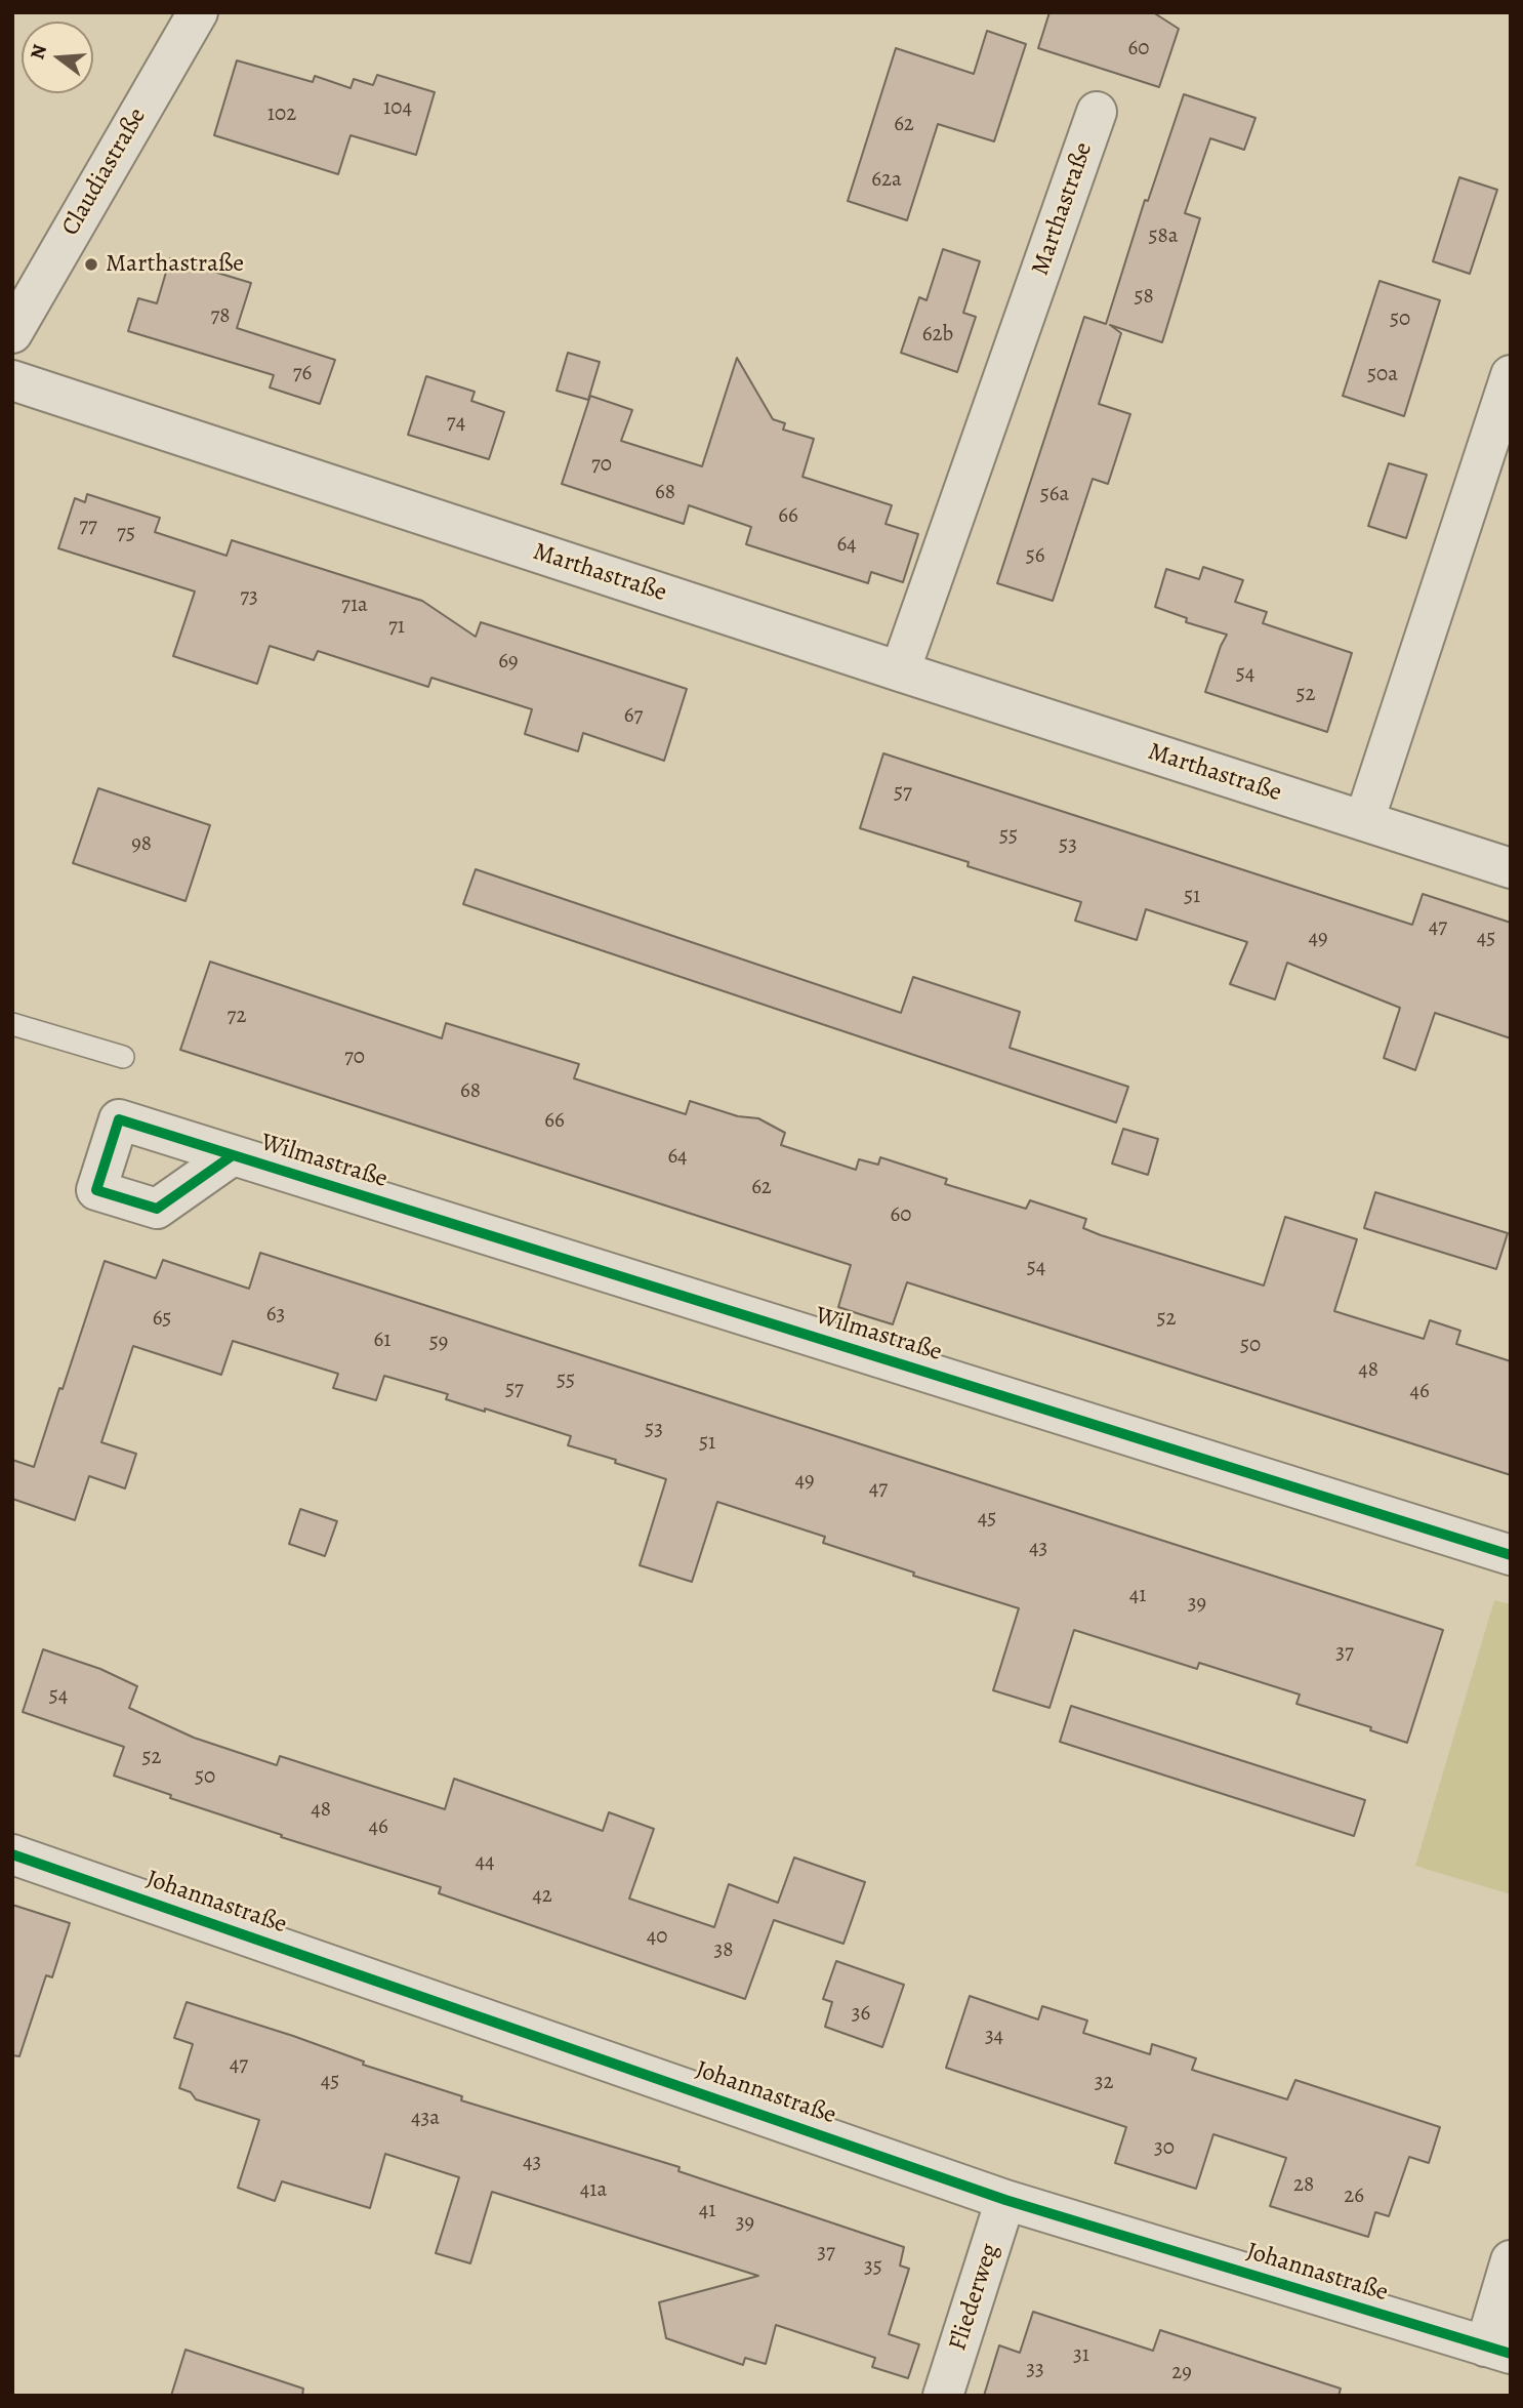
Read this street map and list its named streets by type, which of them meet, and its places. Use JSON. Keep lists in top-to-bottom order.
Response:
{
  "streets": {
    "street": [
      "Claudiastraße",
      "Marthastraße",
      "Wilmastraße",
      "Johannastraße",
      "Fliederweg"
    ]
  },
  "crossings": [
    ["Johannastraße", "Fliederweg"]
  ],
  "places": ["Marthastraße"],
  "house_numbers": [
    "60",
    "104",
    "102",
    "62",
    "62a",
    "58a",
    "58",
    "78",
    "50",
    "62b",
    "76",
    "50a",
    "74",
    "70",
    "68",
    "56a",
    "66",
    "77",
    "75",
    "64",
    "56",
    "73",
    "71a",
    "71",
    "69",
    "54",
    "52",
    "67",
    "57",
    "55",
    "98",
    "53",
    "51",
    "47",
    "49",
    "45",
    "72",
    "70",
    "68",
    "66",
    "64",
    "62",
    "60",
    "54",
    "63",
    "65",
    "52",
    "61",
    "59",
    "50",
    "48",
    "55",
    "57",
    "46",
    "53",
    "51",
    "49",
    "47",
    "45",
    "43",
    "41",
    "39",
    "37",
    "54",
    "52",
    "50",
    "48",
    "46",
    "44",
    "42",
    "40",
    "38",
    "36",
    "34",
    "47",
    "45",
    "32",
    "43a",
    "30",
    "43",
    "28",
    "41a",
    "26",
    "41",
    "39",
    "37",
    "35",
    "31",
    "33",
    "29"
  ],
  "north": "left"
}
